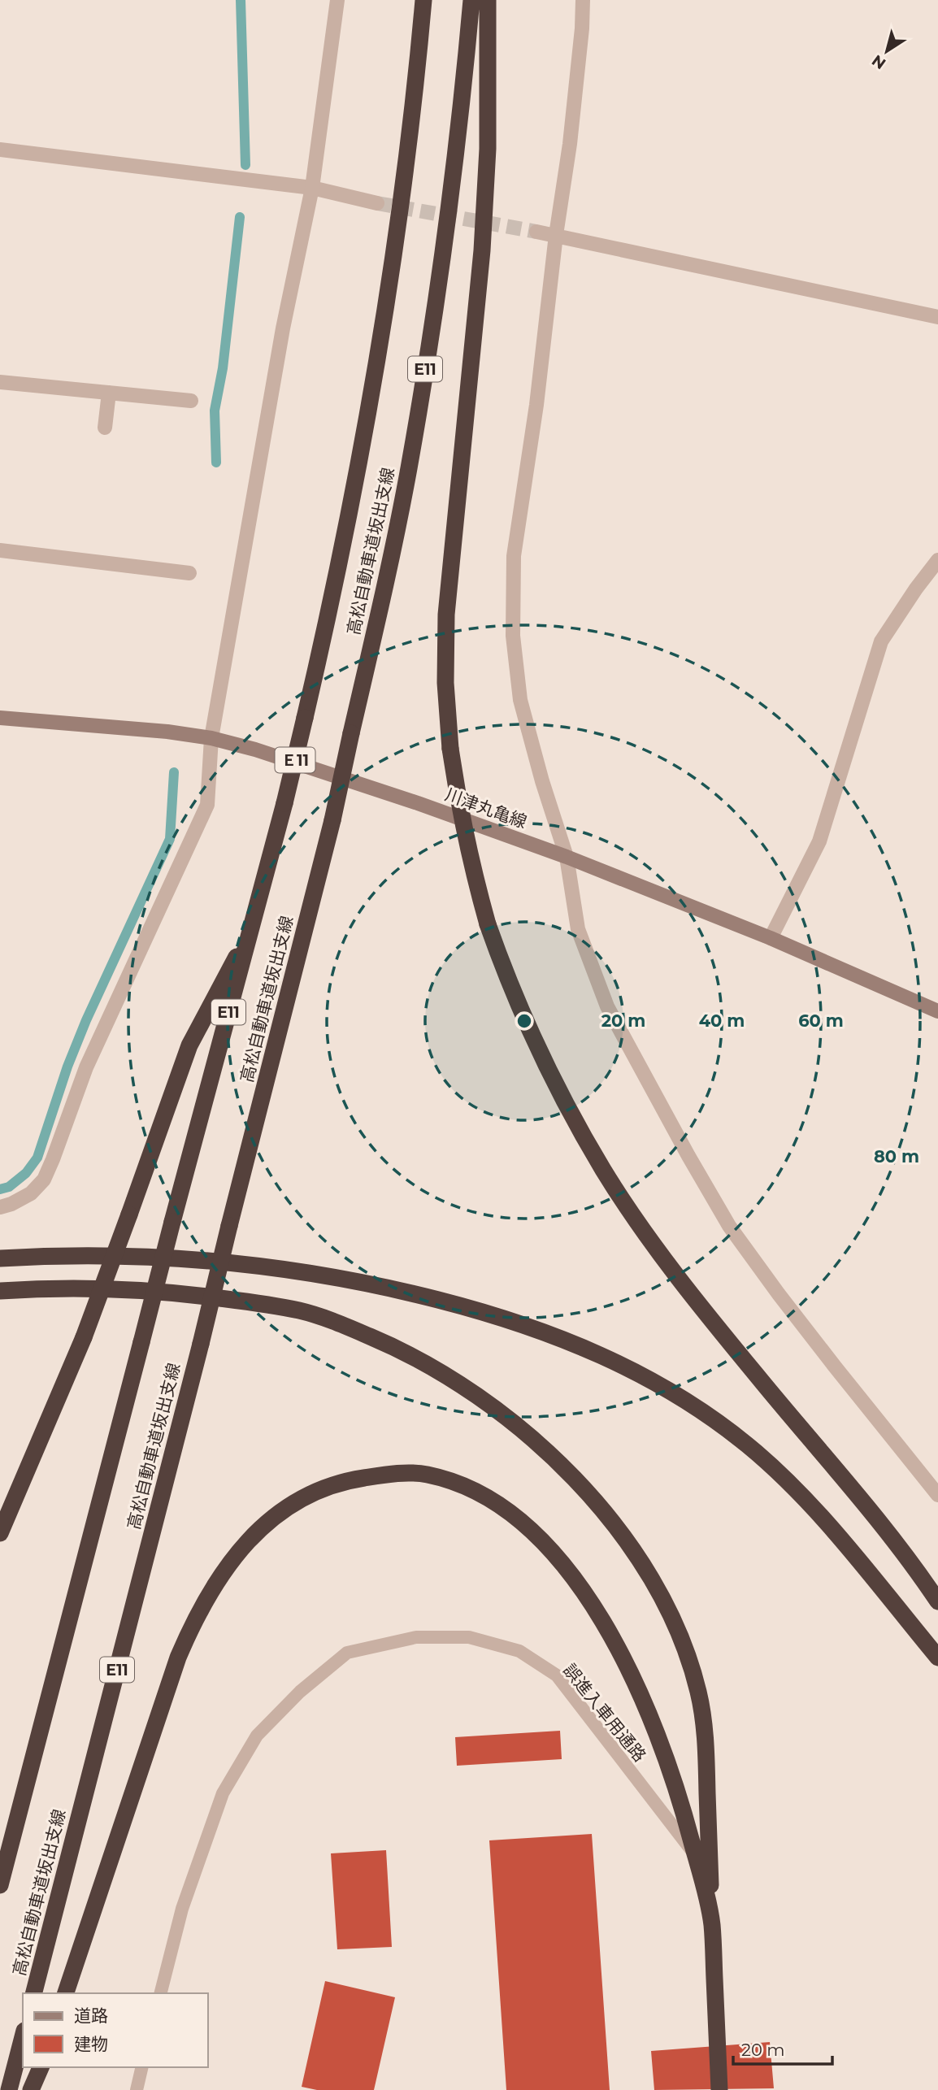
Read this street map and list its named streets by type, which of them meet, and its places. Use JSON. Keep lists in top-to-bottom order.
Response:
{
  "streets": {
    "highway": ["E11", "高松自動車道坂出支線", "Ｅ11"],
    "main road": ["川津丸亀線"],
    "lane": ["誤進入車用通路"]
  },
  "legend": ["道路", "建物"],
  "scale_bar": "20 m",
  "north": "bottom left",
  "rings": [
    "20 m",
    "40 m",
    "60 m",
    "80 m"
  ]
}
